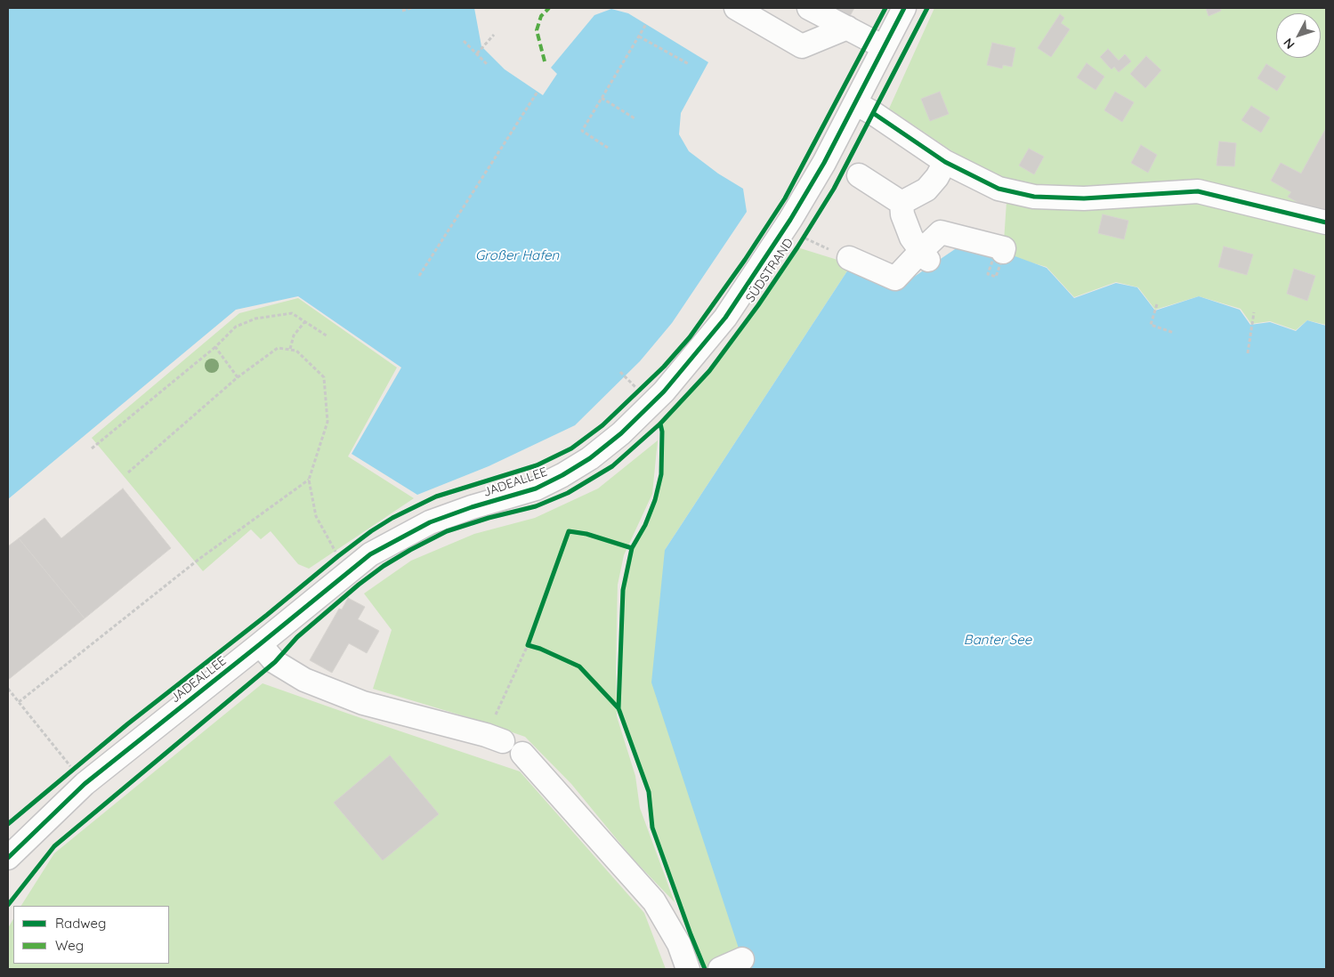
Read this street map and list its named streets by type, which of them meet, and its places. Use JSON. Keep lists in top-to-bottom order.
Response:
{
  "streets": {
    "street": ["JADEALLEE"],
    "cycle path": ["SÜDSTRAND"]
  },
  "water": ["Großer Hafen", "Banter See"],
  "legend": ["Radweg", "Weg"],
  "north": "bottom left"
}
